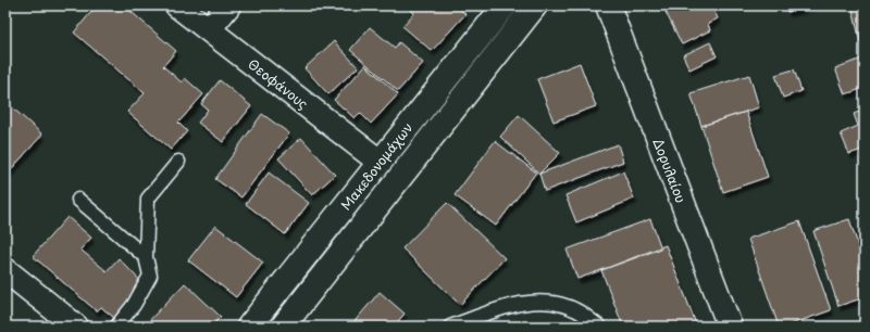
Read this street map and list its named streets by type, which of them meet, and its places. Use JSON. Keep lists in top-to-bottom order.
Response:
{
  "streets": {
    "street": ["Θεοφάνους", "Μακεδονομάχων", "Δορυλαίου"]
  },
  "crossings": [
    ["Θεοφάνους", "Μακεδονομάχων"]
  ]
}
